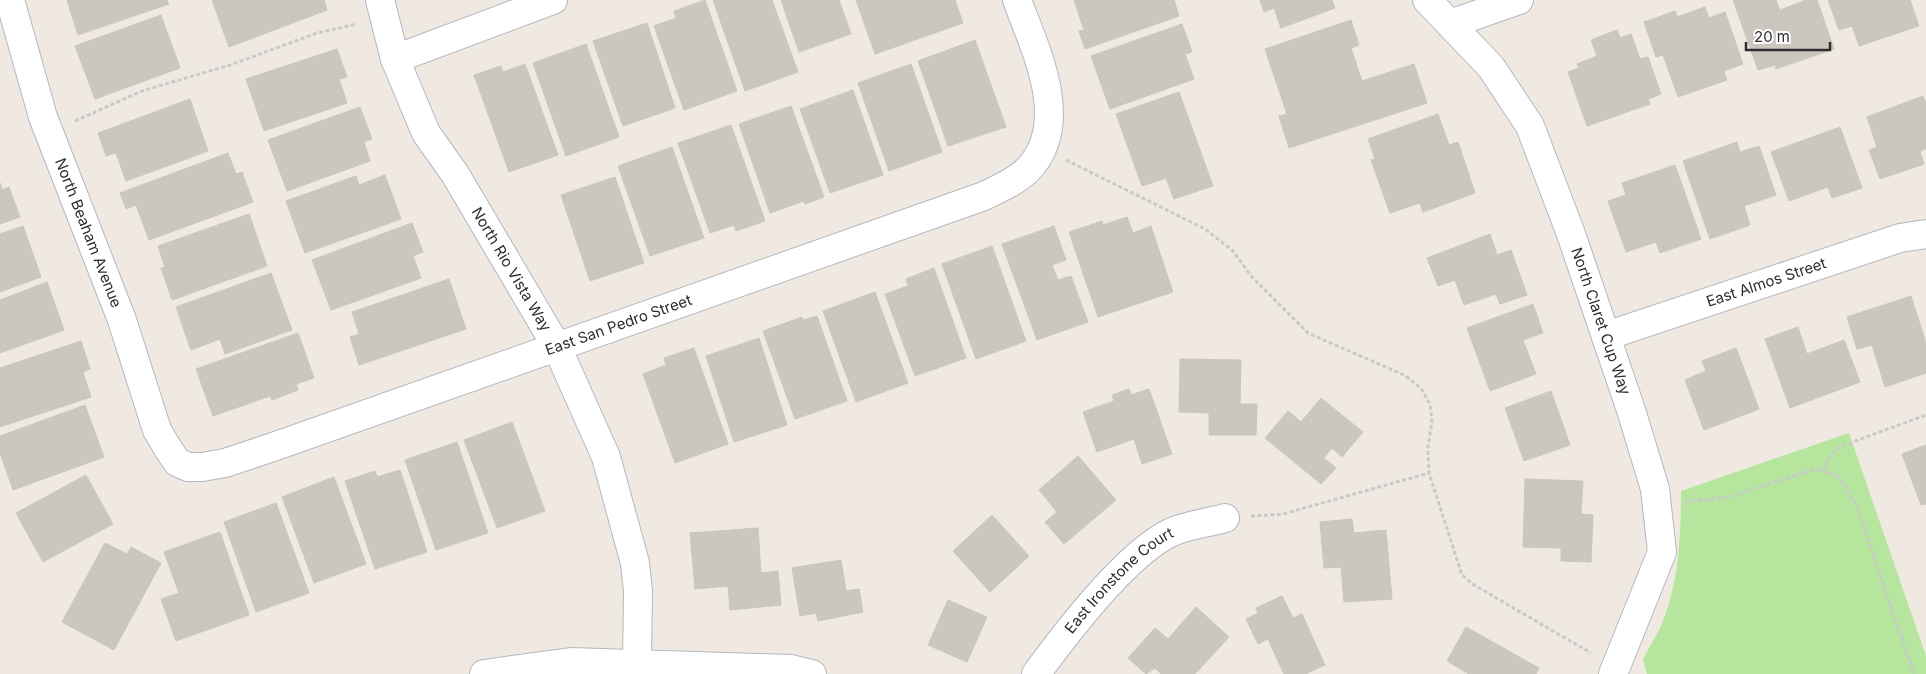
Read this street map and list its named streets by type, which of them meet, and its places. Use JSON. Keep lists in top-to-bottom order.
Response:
{
  "streets": {
    "street": [
      "North Beaham Avenue",
      "North Rio Vista Way",
      "East Almos Street",
      "North Claret Cup Way",
      "East San Pedro Street",
      "East Ironstone Court"
    ]
  },
  "crossings": [
    ["North Beaham Avenue", "East San Pedro Street"],
    ["North Rio Vista Way", "East San Pedro Street"],
    ["East Almos Street", "North Claret Cup Way"]
  ],
  "scale_bar": "20 m"
}
